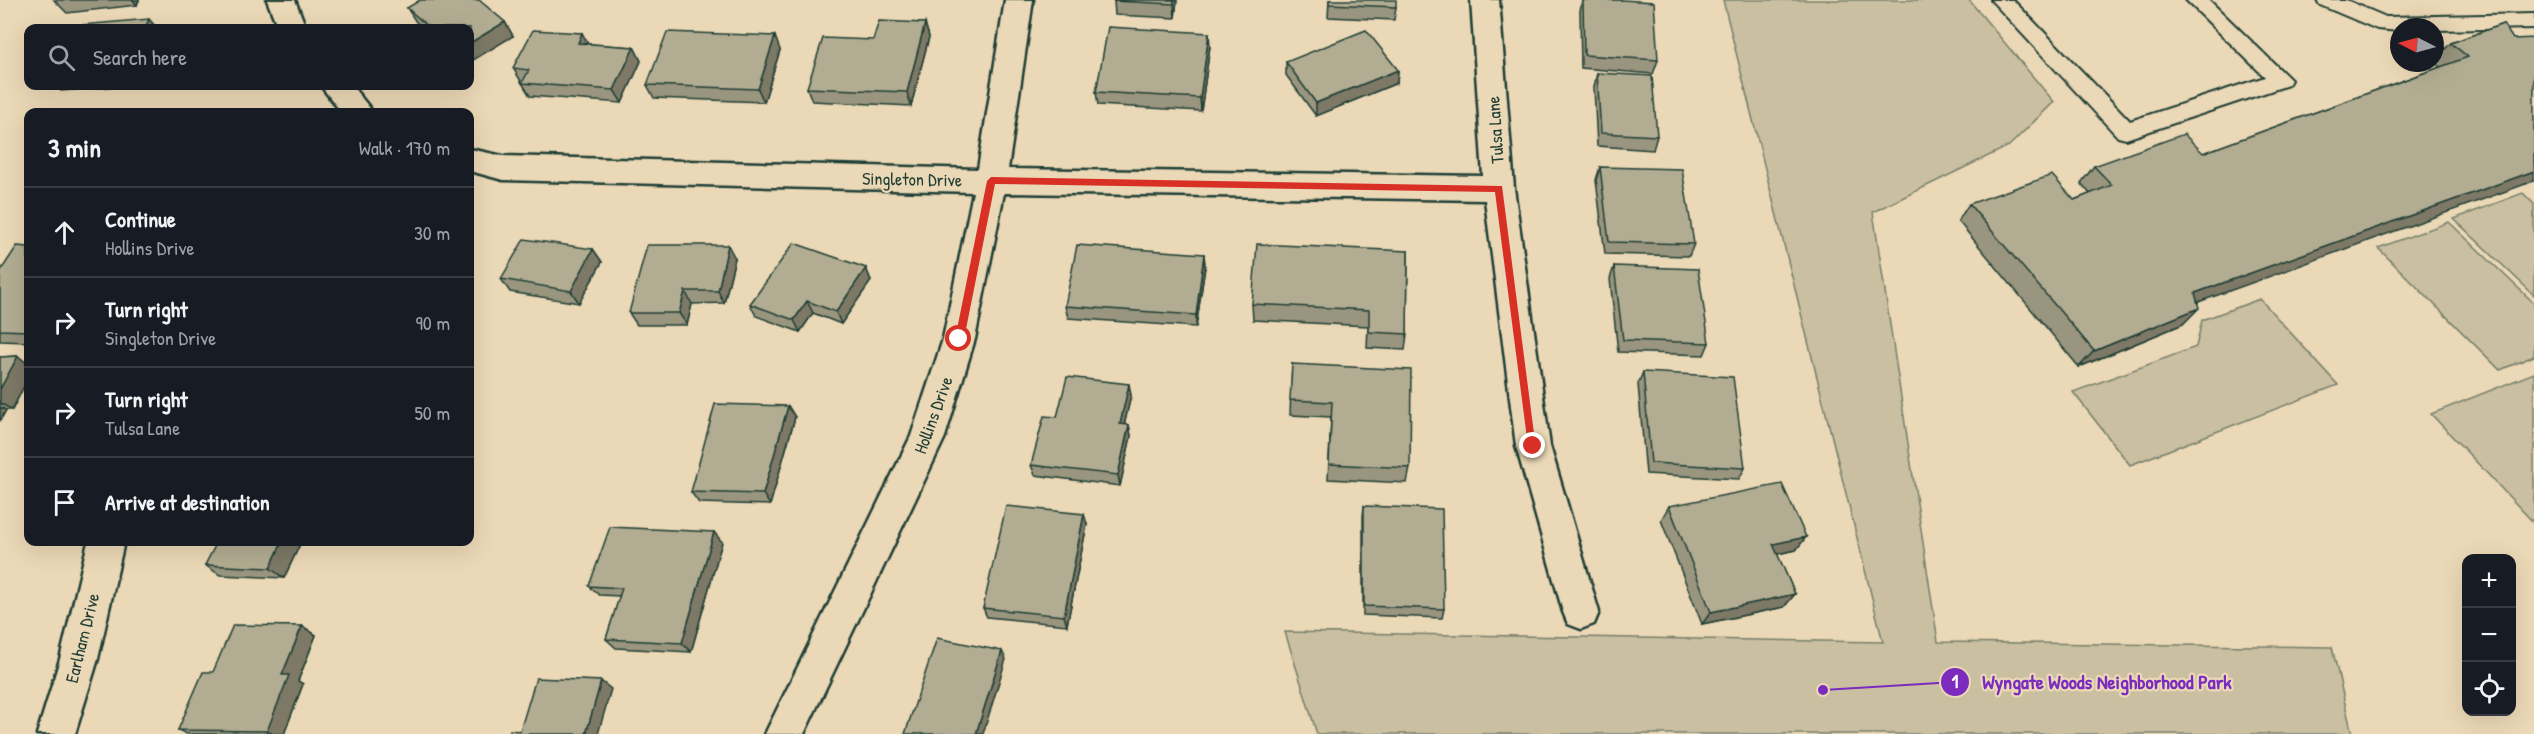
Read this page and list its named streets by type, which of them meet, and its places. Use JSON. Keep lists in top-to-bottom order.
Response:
{
  "streets": {
    "street": [
      "Tulsa Lane",
      "Singleton Drive",
      "Hollins Drive",
      "Earlham Drive"
    ]
  },
  "crossings": [
    ["Tulsa Lane", "Singleton Drive"],
    ["Singleton Drive", "Hollins Drive"]
  ],
  "places": ["Wyngate Woods Neighborhood Park"],
  "north": "left",
  "page": {
    "search": "Search here",
    "heading": ["3 min", "Walk · 170 m"],
    "list": [
      ["Continue", "Hollins Drive", "30 m"],
      ["Turn right", "Singleton Drive", "90 m"],
      ["Turn right", "Tulsa Lane", "50 m"],
      "Arrive at destination"
    ],
    "map_buttons": ["+", "−"]
  }
}
